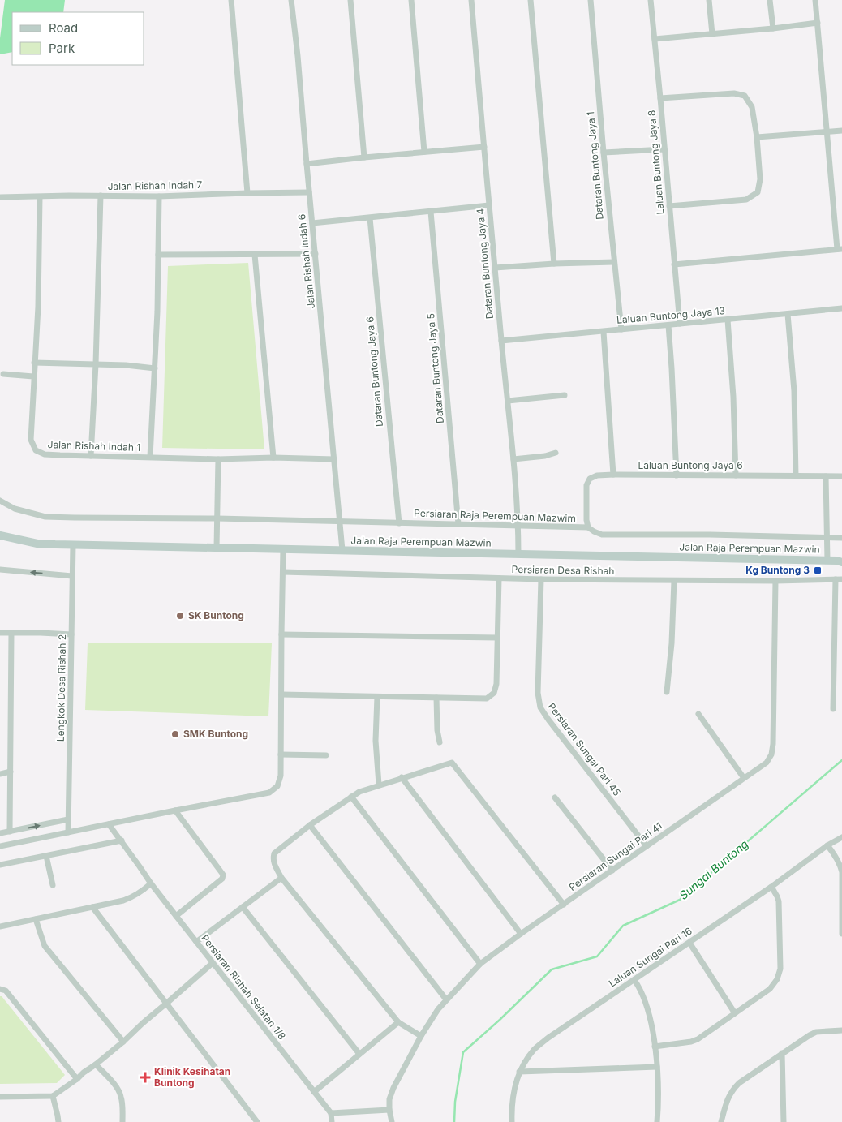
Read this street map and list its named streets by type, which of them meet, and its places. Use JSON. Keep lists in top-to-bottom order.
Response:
{
  "streets": {
    "main road": ["Jalan Raja Perempuan Mazwin"],
    "street": [
      "Laluan Buntong Jaya 8",
      "Dataran Buntong Jaya 1",
      "Jalan Rishah Indah 7",
      "Jalan Rishah Indah 6",
      "Dataran Buntong Jaya 4",
      "Laluan Buntong Jaya 13",
      "Dataran Buntong Jaya 5",
      "Dataran Buntong Jaya 6",
      "Jalan Rishah Indah 1",
      "Laluan Buntong Jaya 6",
      "Persiaran Raja Perempuan Mazwim",
      "Persiaran Desa Rishah",
      "Lengkok Desa Rishah 2",
      "Persiaran Sungai Pari 45",
      "Persiaran Sungai Pari 41",
      "Laluan Sungai Pari 16",
      "Persiaran Rishah Selatan 1/8"
    ]
  },
  "crossings": [
    ["Laluan Buntong Jaya 8", "Laluan Buntong Jaya 13"],
    ["Dataran Buntong Jaya 1", "Laluan Buntong Jaya 13"],
    ["Jalan Rishah Indah 7", "Jalan Rishah Indah 6"],
    ["Jalan Rishah Indah 7", "Jalan Rishah Indah 1"],
    ["Jalan Rishah Indah 6", "Jalan Rishah Indah 1"],
    ["Jalan Rishah Indah 6", "Persiaran Raja Perempuan Mazwim"],
    ["Jalan Rishah Indah 6", "Jalan Raja Perempuan Mazwin"],
    ["Dataran Buntong Jaya 4", "Laluan Buntong Jaya 13"],
    ["Dataran Buntong Jaya 4", "Persiaran Raja Perempuan Mazwim"],
    ["Dataran Buntong Jaya 4", "Jalan Raja Perempuan Mazwin"],
    ["Dataran Buntong Jaya 5", "Persiaran Raja Perempuan Mazwim"],
    ["Dataran Buntong Jaya 6", "Persiaran Raja Perempuan Mazwim"],
    ["Laluan Buntong Jaya 6", "Persiaran Raja Perempuan Mazwim"],
    ["Jalan Raja Perempuan Mazwin", "Lengkok Desa Rishah 2"],
    ["Persiaran Desa Rishah", "Persiaran Sungai Pari 45"],
    ["Persiaran Desa Rishah", "Persiaran Sungai Pari 41"],
    ["Persiaran Sungai Pari 45", "Persiaran Sungai Pari 41"]
  ],
  "water": ["Sungai Buntong"],
  "places": {
    "transit": ["Kg Buntong 3"],
    "other": ["SK Buntong", "SMK Buntong"],
    "health": ["Klinik Kesihatan Buntong"]
  },
  "legend": ["Road", "Park"]
}
